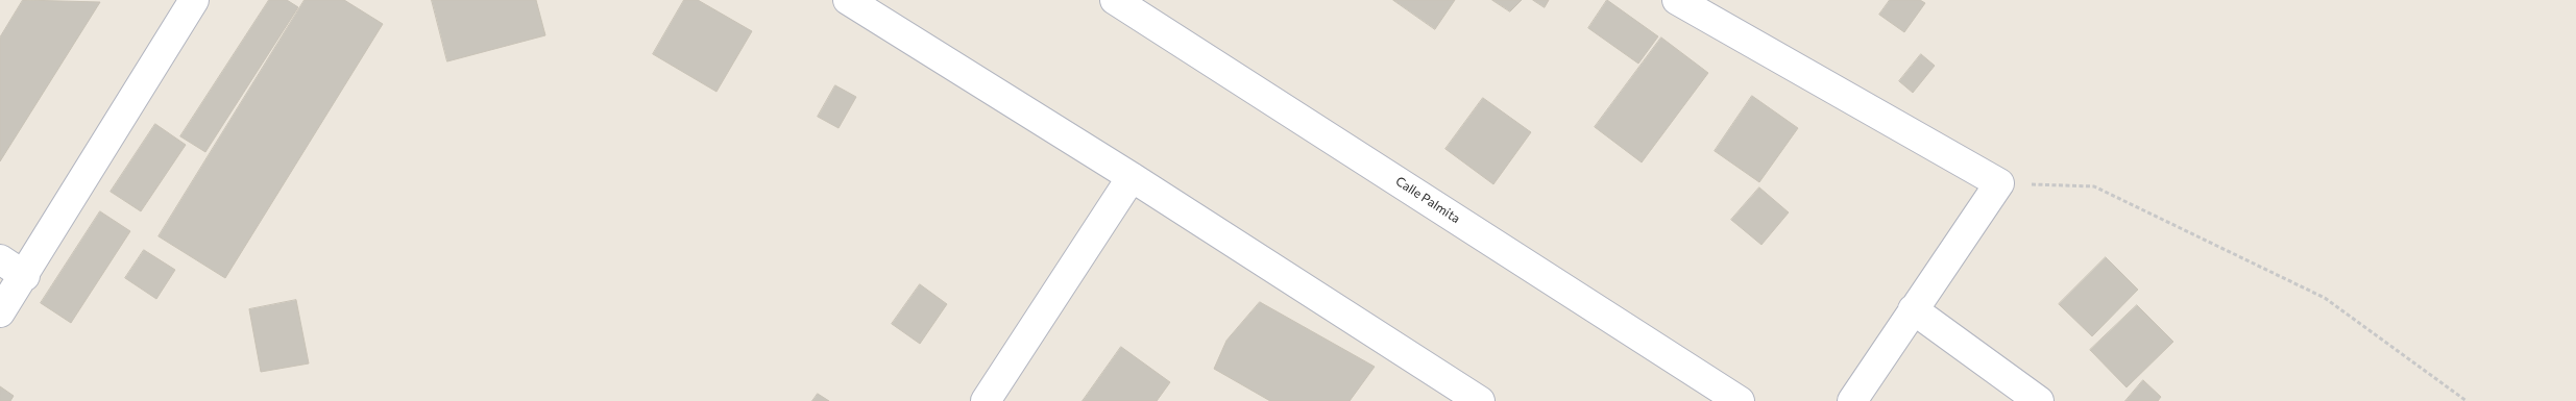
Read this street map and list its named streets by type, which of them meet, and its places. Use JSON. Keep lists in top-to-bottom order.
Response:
{
  "streets": {
    "street": ["Calle Palmita"]
  }
}
